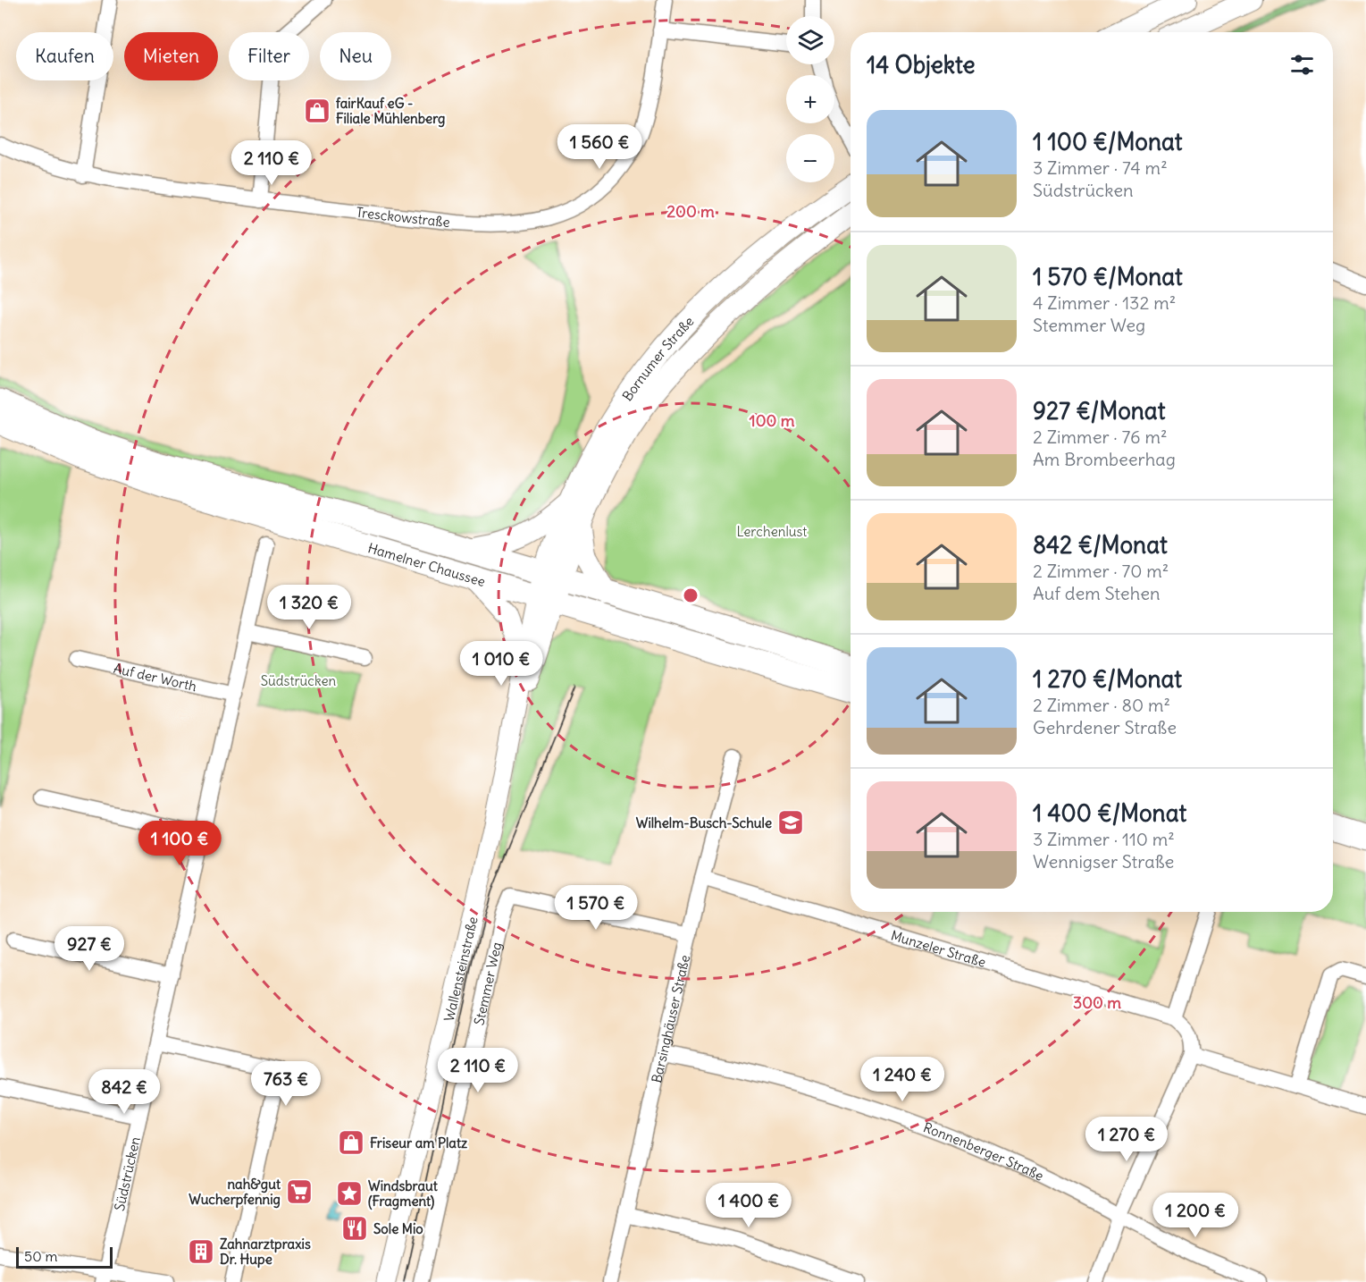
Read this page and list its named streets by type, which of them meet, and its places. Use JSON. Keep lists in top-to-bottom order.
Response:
{
  "streets": {
    "main road": ["Bornumer Straße", "Hamelner Chaussee"],
    "street": [
      "Tresckowstraße",
      "Auf der Worth",
      "Munzeler Straße",
      "Wallensteinstraße",
      "Stemmer Weg",
      "Barsinghäuser Straße",
      "Ronnenberger Straße",
      "Südstrücken"
    ]
  },
  "crossings": [
    ["Bornumer Straße", "Hamelner Chaussee"],
    ["Bornumer Straße", "Wallensteinstraße"],
    ["Hamelner Chaussee", "Wallensteinstraße"],
    ["Auf der Worth", "Südstrücken"],
    ["Munzeler Straße", "Barsinghäuser Straße"],
    ["Stemmer Weg", "Barsinghäuser Straße"],
    ["Barsinghäuser Straße", "Ronnenberger Straße"]
  ],
  "parks": ["Lerchenlust", "Südstrücken"],
  "places": {
    "shop": ["fairKauf eG - Filiale Mühlenberg", "Friseur am Platz"],
    "school or university": ["Wilhelm-Busch-Schule"],
    "supermarket": ["nah&gut Wucherpfennig"],
    "place": ["Windsbraut (Fragment)"],
    "restaurant": ["Sole Mio"],
    "building": ["Zahnarztpraxis Dr. Hupe"]
  },
  "scale_bar": "50 m",
  "page": {
    "map_buttons": ["+", "−"],
    "chip": [
      "Kaufen",
      "Mieten",
      "Filter",
      "Neu"
    ],
    "heading": "14 Objekte",
    "list": [
      {
        "name": "1 100 €/Monat",
        "note": "3 Zimmer · 74 m² · Südstrücken"
      },
      {
        "name": "1 570 €/Monat",
        "note": "4 Zimmer · 132 m² · Stemmer Weg"
      },
      {
        "name": "927 €/Monat",
        "note": "2 Zimmer · 76 m² · Am Brombeerhag"
      },
      {
        "name": "842 €/Monat",
        "note": "2 Zimmer · 70 m² · Auf dem Stehen"
      },
      {
        "name": "1 270 €/Monat",
        "note": "2 Zimmer · 80 m² · Gehrdener Straße"
      },
      {
        "name": "1 400 €/Monat",
        "note": "3 Zimmer · 110 m² · Wennigser Straße"
      }
    ],
    "price": [
      "1 560 €",
      "2 110 €",
      "1 320 €",
      "1 010 €",
      "1 100 €",
      "1 570 €",
      "927 €",
      "2 110 €",
      "1 240 €",
      "763 €",
      "842 €",
      "1 270 €",
      "1 400 €",
      "1 200 €"
    ],
    "scale": "50 m"
  },
  "rings": ["200 m", "100 m", "300 m"]
}
